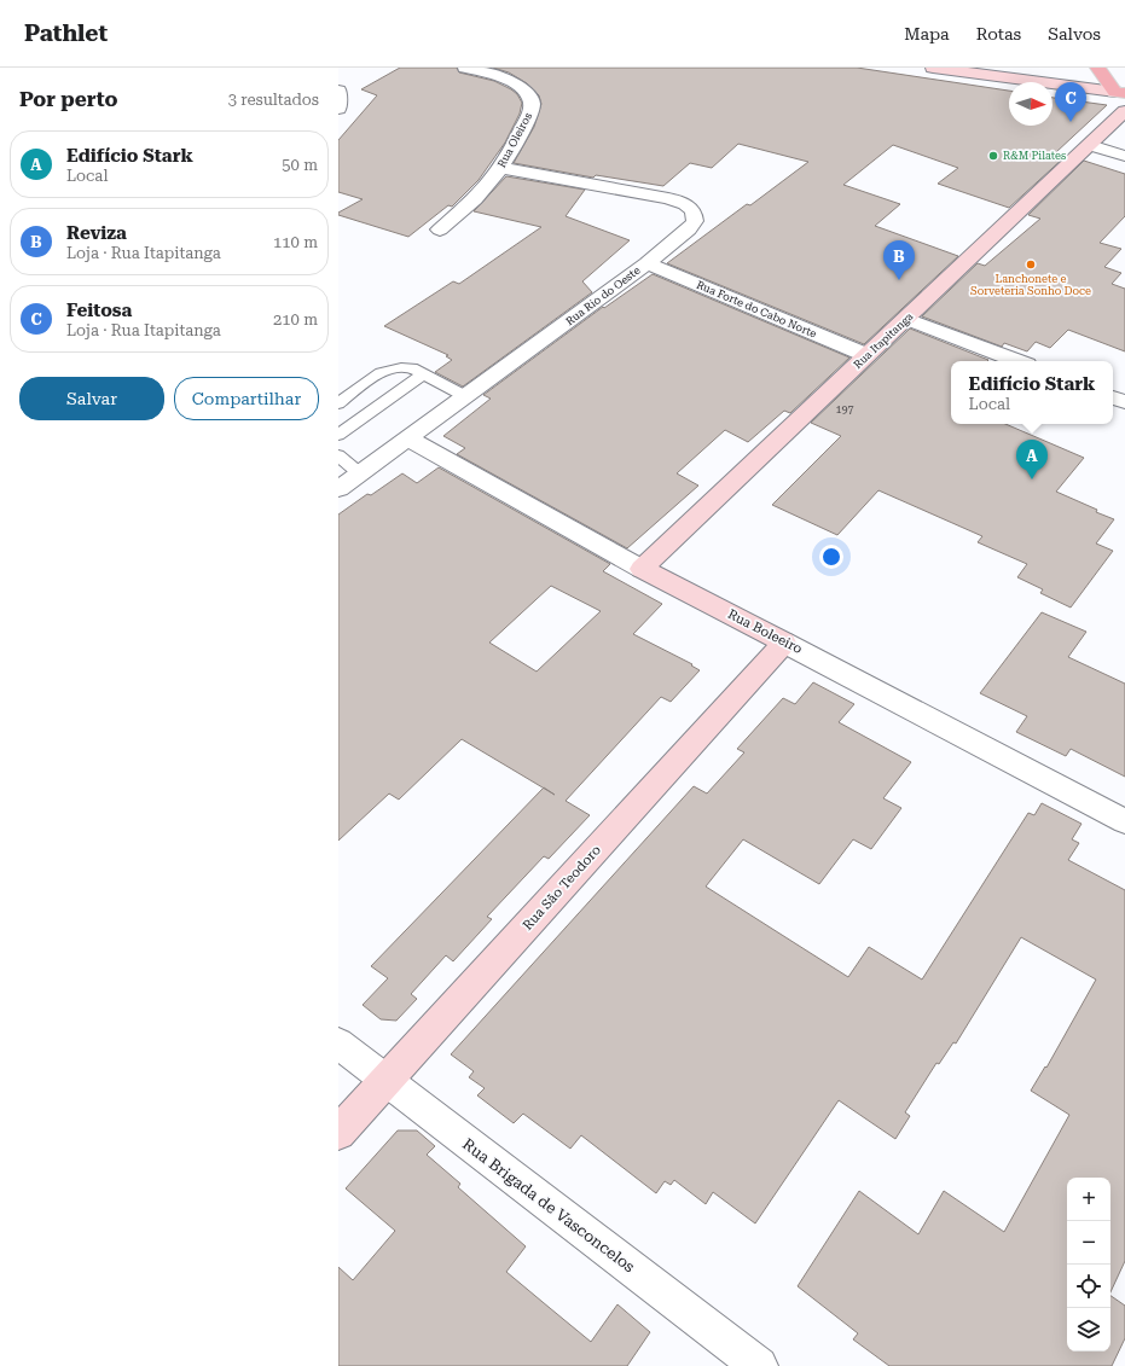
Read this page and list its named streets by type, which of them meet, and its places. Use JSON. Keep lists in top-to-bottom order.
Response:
{
  "streets": {
    "main road": ["Rua Itapitanga", "Rua Boleeiro", "Rua São Teodoro"],
    "street": [
      "Rua Oleiros",
      "Rua Rio do Oeste",
      "Rua Forte do Cabo Norte",
      "Rua Brigada de Vasconcelos"
    ]
  },
  "crossings": [
    ["Rua Oleiros", "Rua Rio do Oeste"],
    ["Rua Rio do Oeste", "Rua Forte do Cabo Norte"],
    ["Rua Rio do Oeste", "Rua Boleeiro"],
    ["Rua Forte do Cabo Norte", "Rua Itapitanga"],
    ["Rua Itapitanga", "Rua Boleeiro"],
    ["Rua Boleeiro", "Rua São Teodoro"],
    ["Rua São Teodoro", "Rua Brigada de Vasconcelos"]
  ],
  "places": ["R&M Pilates", "Lanchonete e Sorveteria Sonho Doce"],
  "house_numbers": ["197"],
  "north": "right",
  "page": {
    "header": "Pathlet",
    "nav": ["Mapa", "Rotas", "Salvos"],
    "heading": ["Por perto", "3 resultados"],
    "pins": ["C", "B", "A"],
    "list": [
      {
        "mark": "A",
        "name": "Edifício Stark",
        "note": "Local",
        "value": "50 m"
      },
      {
        "mark": "B",
        "name": "Reviza",
        "note": "Loja · Rua Itapitanga",
        "value": "110 m"
      },
      {
        "mark": "C",
        "name": "Feitosa",
        "note": "Loja · Rua Itapitanga",
        "value": "210 m"
      }
    ],
    "popup": ["Edifício Stark", "Local"],
    "buttons": ["Salvar", "Compartilhar"],
    "map_buttons": ["+", "−"]
  }
}
